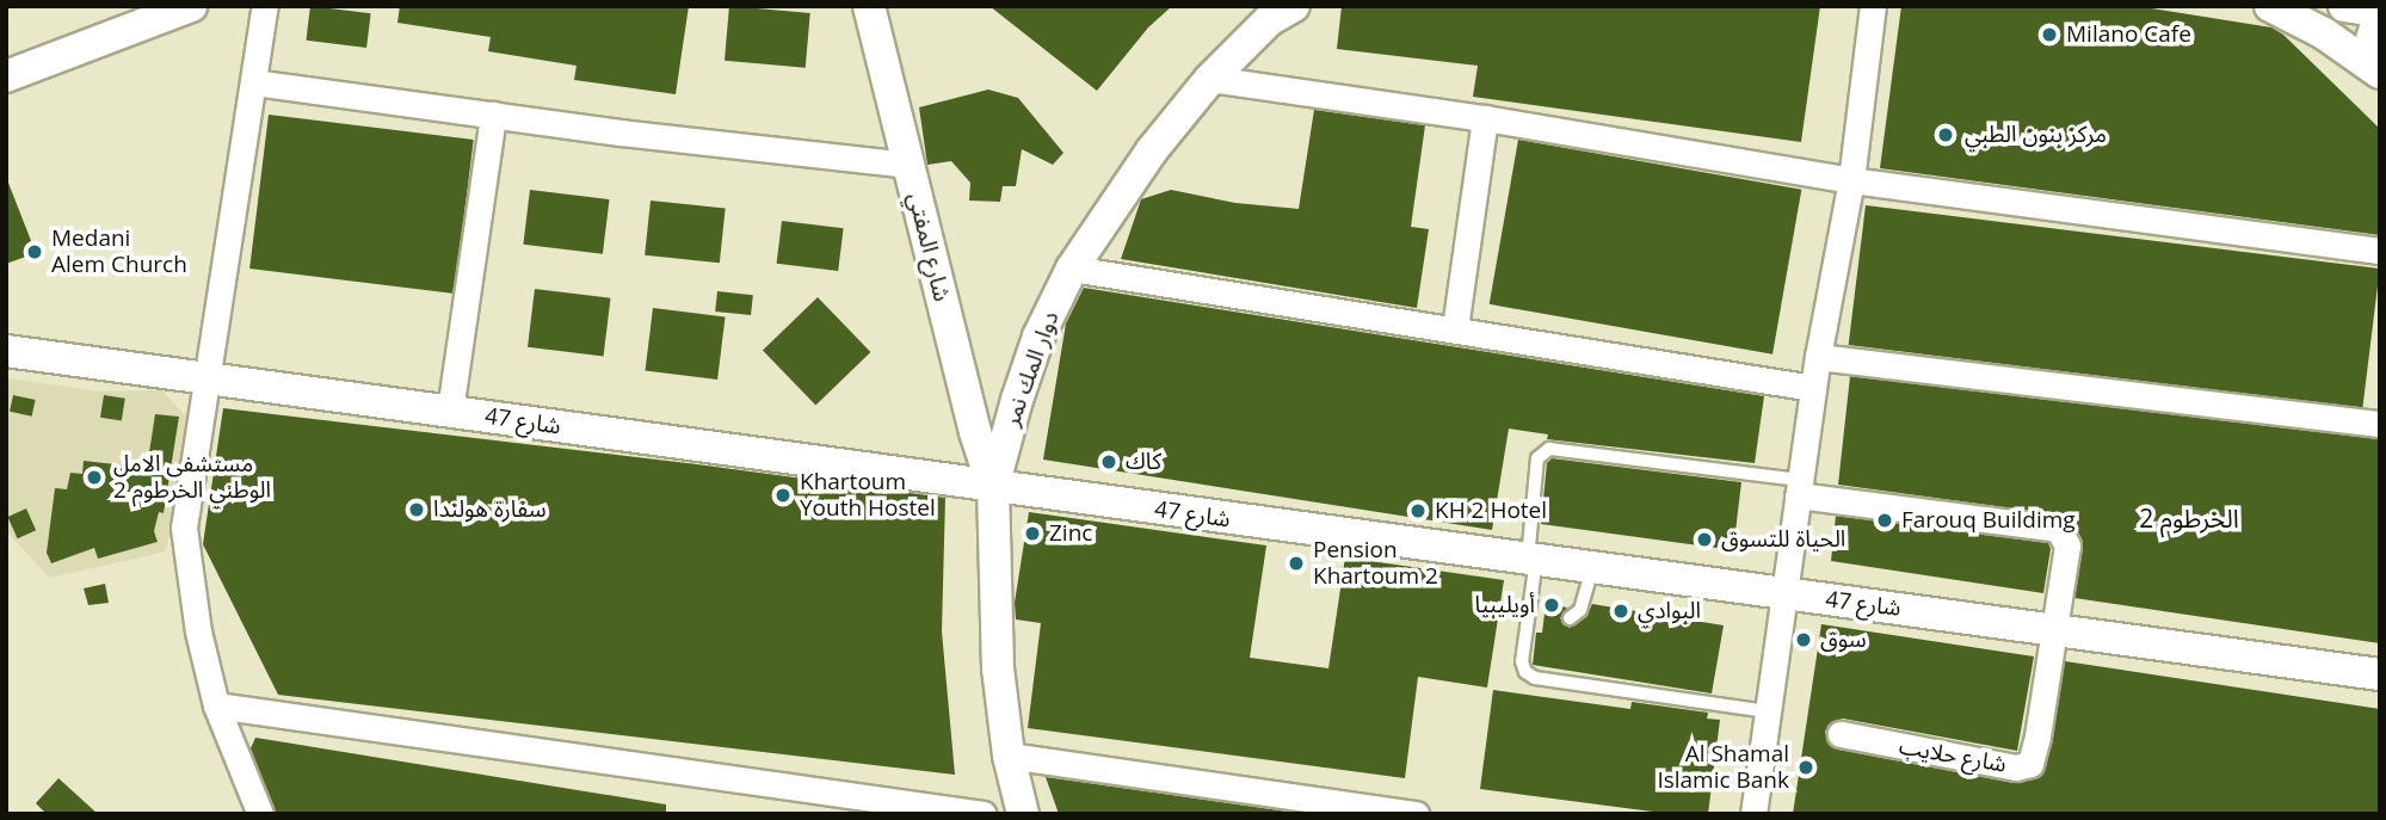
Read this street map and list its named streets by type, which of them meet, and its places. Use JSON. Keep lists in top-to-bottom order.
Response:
{
  "streets": {
    "street": [
      "شارع المفتي",
      "دوار المك نمر",
      "شارع 47",
      "شارع حلايب"
    ]
  },
  "crossings": [
    ["شارع المفتي", "دوار المك نمر"],
    ["شارع المفتي", "شارع 47"],
    ["دوار المك نمر", "شارع 47"],
    ["شارع 47", "شارع حلايب"]
  ],
  "districts": ["الخرطوم 2"],
  "places": [
    "Milano Cafe",
    "مركز بنون الطبي",
    "Medani Alem Church",
    "كاك",
    "مستشفى الامل الوطني الخرطوم 2",
    "Khartoum Youth Hostel",
    "سفارة هولندا",
    "KH 2 Hotel",
    "Farouq Buildimg",
    "Zinc",
    "الحياة للتسوق",
    "Pension Khartoum 2",
    "أويليبيا",
    "البوادي",
    "سوق",
    "Al Shamal Islamic Bank"
  ]
}
